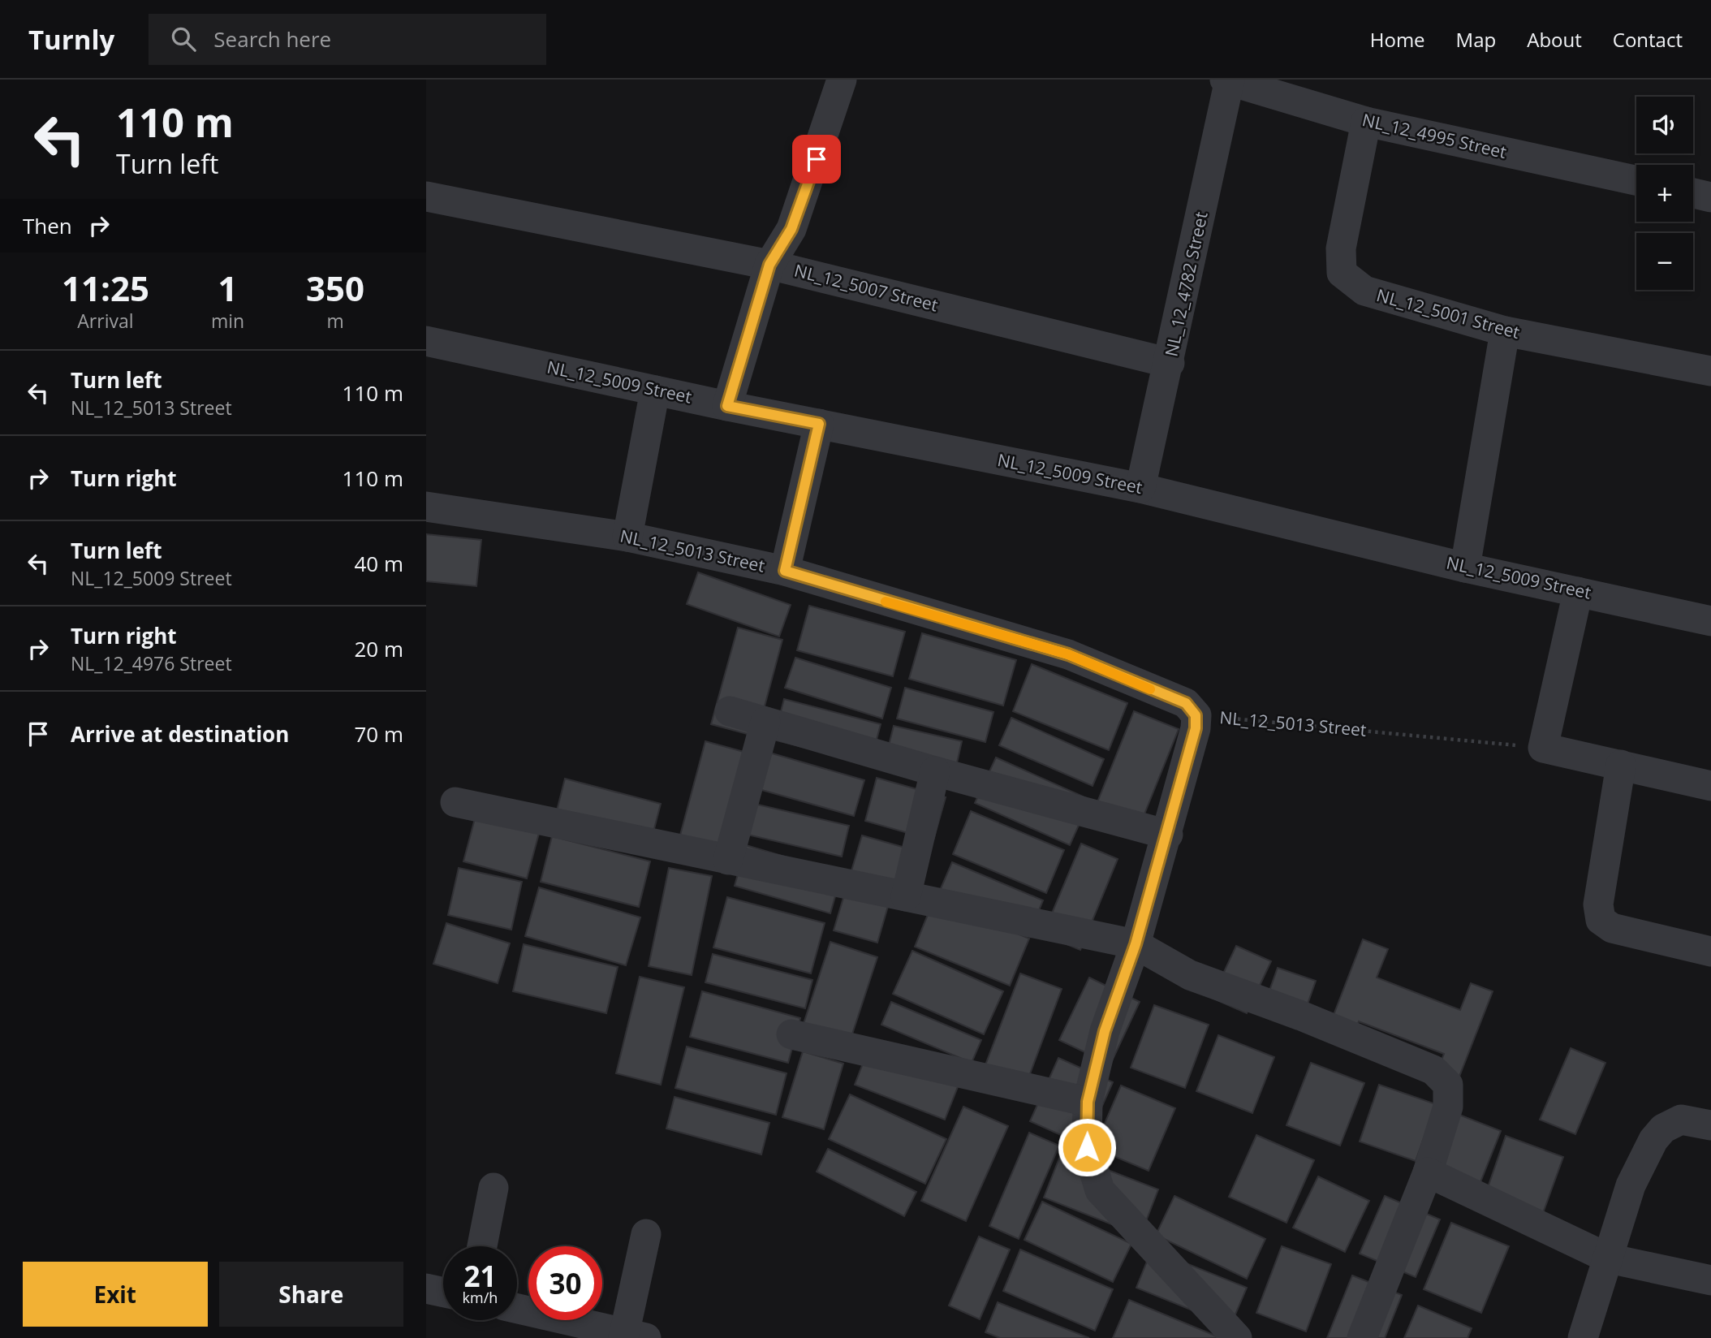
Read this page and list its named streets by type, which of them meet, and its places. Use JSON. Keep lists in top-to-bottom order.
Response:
{
  "streets": {
    "street": [
      "NL_12_4995 Street",
      "NL_12_4782 Street",
      "NL_12_5007 Street",
      "NL_12_5001 Street",
      "NL_12_5009 Street",
      "NL_12_5013 Street"
    ]
  },
  "crossings": [
    ["NL_12_4995 Street", "NL_12_4782 Street"],
    ["NL_12_4995 Street", "NL_12_5001 Street"],
    ["NL_12_4782 Street", "NL_12_5007 Street"],
    ["NL_12_4782 Street", "NL_12_5009 Street"]
  ],
  "page": {
    "header": "Turnly",
    "search": "Search here",
    "nav": [
      "Home",
      "Map",
      "About",
      "Contact"
    ],
    "turn": ["110 m", "Turn left"],
    "map_buttons": ["+", "−"],
    "then": "Then",
    "eta": [
      "11:25",
      "Arrival",
      "1",
      "min",
      "350",
      "m"
    ],
    "list": [
      {
        "name": "Turn left",
        "note": "NL_12_5013 Street",
        "value": "110 m"
      },
      {
        "name": "Turn right",
        "value": "110 m"
      },
      {
        "name": "Turn left",
        "note": "NL_12_5009 Street",
        "value": "40 m"
      },
      {
        "name": "Turn right",
        "note": "NL_12_4976 Street",
        "value": "20 m"
      },
      {
        "name": "Arrive at destination",
        "value": "70 m"
      }
    ],
    "speed": "21 km/h",
    "limit": "30",
    "buttons": ["Exit", "Share"]
  }
}
